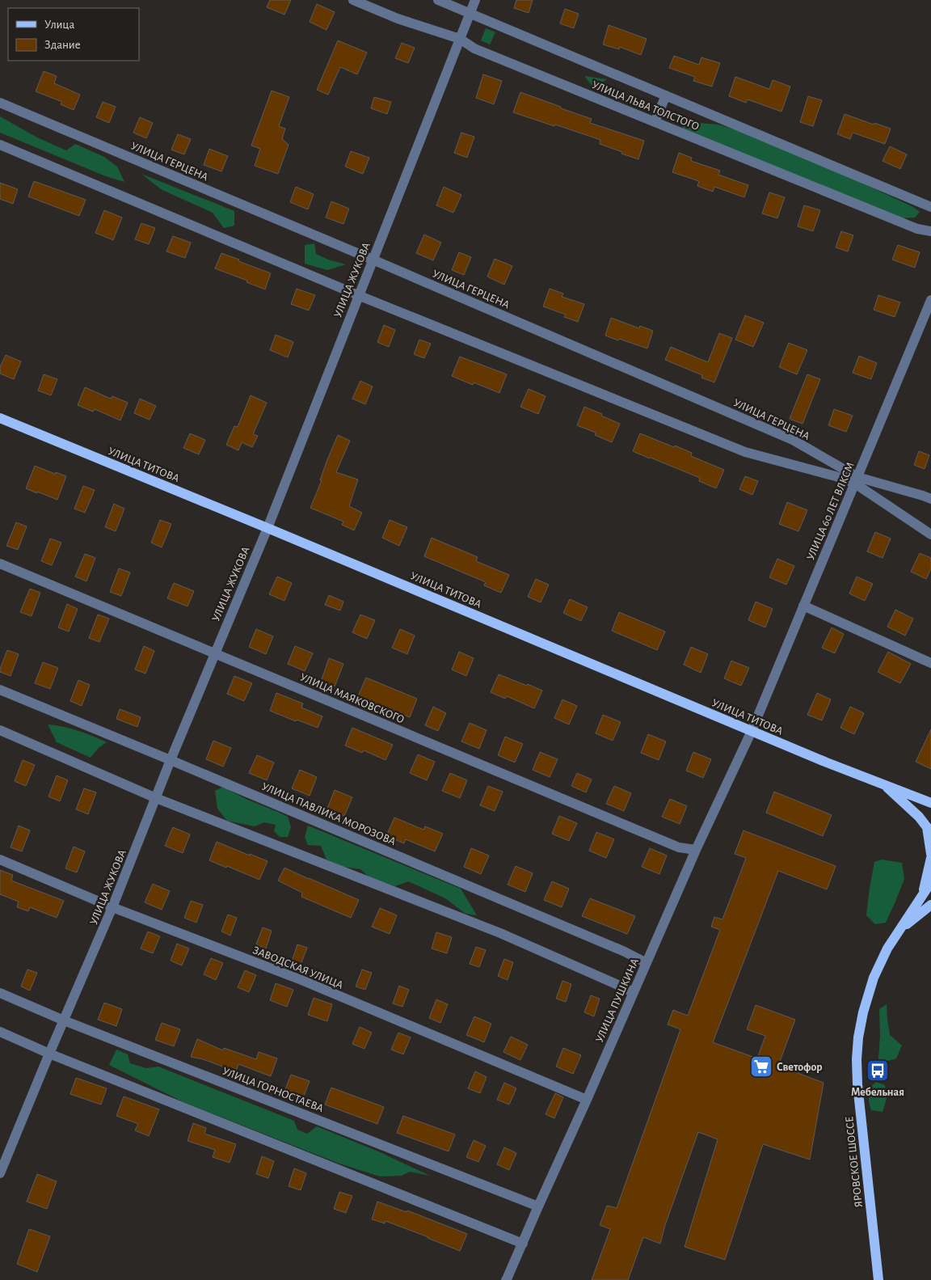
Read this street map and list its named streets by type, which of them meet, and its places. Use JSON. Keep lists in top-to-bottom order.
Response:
{
  "streets": {
    "main road": ["УЛИЦА ТИТОВА", "ЯРОВСКОЕ ШОССЕ"],
    "street": [
      "УЛИЦА ЛЬВА ТОЛСТОГО",
      "УЛИЦА ГЕРЦЕНА",
      "УЛИЦА ЖУКОВА",
      "УЛИЦА 60 ЛЕТ ВЛКСМ",
      "УЛИЦА МАЯКОВСКОГО",
      "УЛИЦА ПАВЛИКА МОРОЗОВА",
      "ЗАВОДСКАЯ УЛИЦА",
      "УЛИЦА ПУШКИНА",
      "УЛИЦА ГОРНОСТАЕВА"
    ]
  },
  "crossings": [
    ["УЛИЦА ЛЬВА ТОЛСТОГО", "УЛИЦА ЖУКОВА"],
    ["УЛИЦА ГЕРЦЕНА", "УЛИЦА ЖУКОВА"],
    ["УЛИЦА ГЕРЦЕНА", "УЛИЦА 60 ЛЕТ ВЛКСМ"],
    ["УЛИЦА ЖУКОВА", "УЛИЦА ТИТОВА"],
    ["УЛИЦА ЖУКОВА", "УЛИЦА МАЯКОВСКОГО"],
    ["УЛИЦА ЖУКОВА", "УЛИЦА ПАВЛИКА МОРОЗОВА"],
    ["УЛИЦА ЖУКОВА", "ЗАВОДСКАЯ УЛИЦА"],
    ["УЛИЦА ЖУКОВА", "УЛИЦА ГОРНОСТАЕВА"],
    ["УЛИЦА ТИТОВА", "УЛИЦА 60 ЛЕТ ВЛКСМ"],
    ["УЛИЦА ТИТОВА", "УЛИЦА ПУШКИНА"],
    ["УЛИЦА 60 ЛЕТ ВЛКСМ", "УЛИЦА ПУШКИНА"],
    ["УЛИЦА МАЯКОВСКОГО", "УЛИЦА ПУШКИНА"],
    ["УЛИЦА ПАВЛИКА МОРОЗОВА", "УЛИЦА ПУШКИНА"],
    ["ЗАВОДСКАЯ УЛИЦА", "УЛИЦА ПУШКИНА"],
    ["УЛИЦА ПУШКИНА", "УЛИЦА ГОРНОСТАЕВА"]
  ],
  "places": {
    "supermarket": ["Светофор"],
    "bus stop": ["Мебельная"]
  },
  "legend": ["Улица", "Здание"]
}
